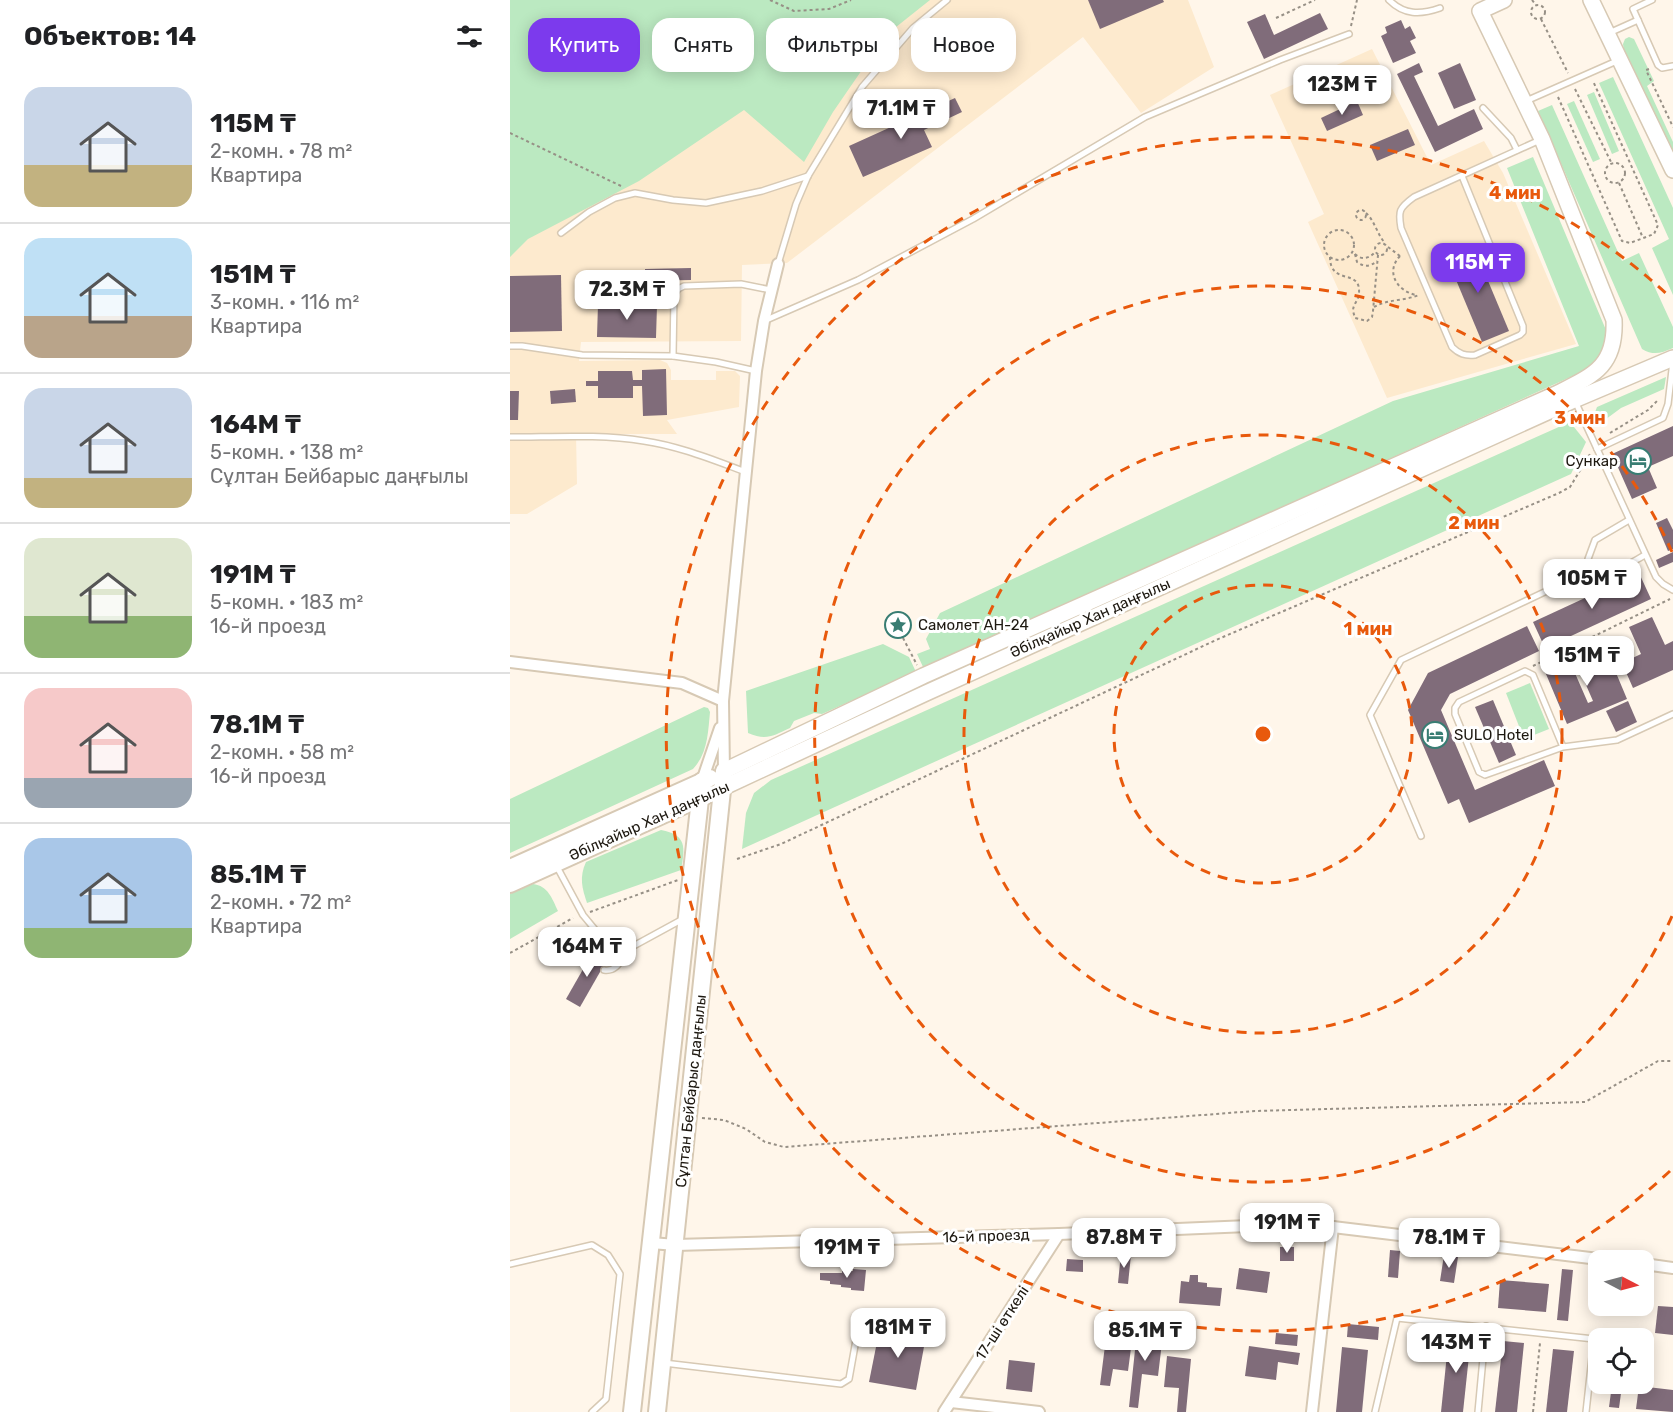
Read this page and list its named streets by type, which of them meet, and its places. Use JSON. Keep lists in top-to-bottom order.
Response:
{
  "streets": {
    "main road": ["Әбілқайыр Хан даңғылы", "Сұлтан Бейбарыс даңғылы"],
    "street": ["16-й проезд", "17-ші өткелі"]
  },
  "crossings": [
    ["Әбілқайыр Хан даңғылы", "Сұлтан Бейбарыс даңғылы"],
    ["Сұлтан Бейбарыс даңғылы", "16-й проезд"],
    ["16-й проезд", "17-ші өткелі"]
  ],
  "places": {
    "hotel": ["Сункар", "SULO Hotel"],
    "place": ["Самолет АН-24"]
  },
  "north": "right",
  "page": {
    "heading": "Объектов: 14",
    "chip": [
      "Купить",
      "Снять",
      "Фильтры",
      "Новое"
    ],
    "price": [
      "123M ₸",
      "71.1M ₸",
      "115M ₸",
      "72.3M ₸",
      "105M ₸",
      "151M ₸",
      "164M ₸",
      "191M ₸",
      "87.8M ₸",
      "78.1M ₸",
      "191M ₸",
      "181M ₸",
      "85.1M ₸",
      "143M ₸"
    ],
    "list": [
      {
        "name": "115M ₸",
        "note": "2-комн. · 78 m² · Квартира"
      },
      {
        "name": "151M ₸",
        "note": "3-комн. · 116 m² · Квартира"
      },
      {
        "name": "164M ₸",
        "note": "5-комн. · 138 m² · Сұлтан Бейбарыс даңғылы"
      },
      {
        "name": "191M ₸",
        "note": "5-комн. · 183 m² · 16-й проезд"
      },
      {
        "name": "78.1M ₸",
        "note": "2-комн. · 58 m² · 16-й проезд"
      },
      {
        "name": "85.1M ₸",
        "note": "2-комн. · 72 m² · Квартира"
      }
    ]
  },
  "rings": [
    "4 мин",
    "3 мин",
    "2 мин",
    "1 мин"
  ]
}
